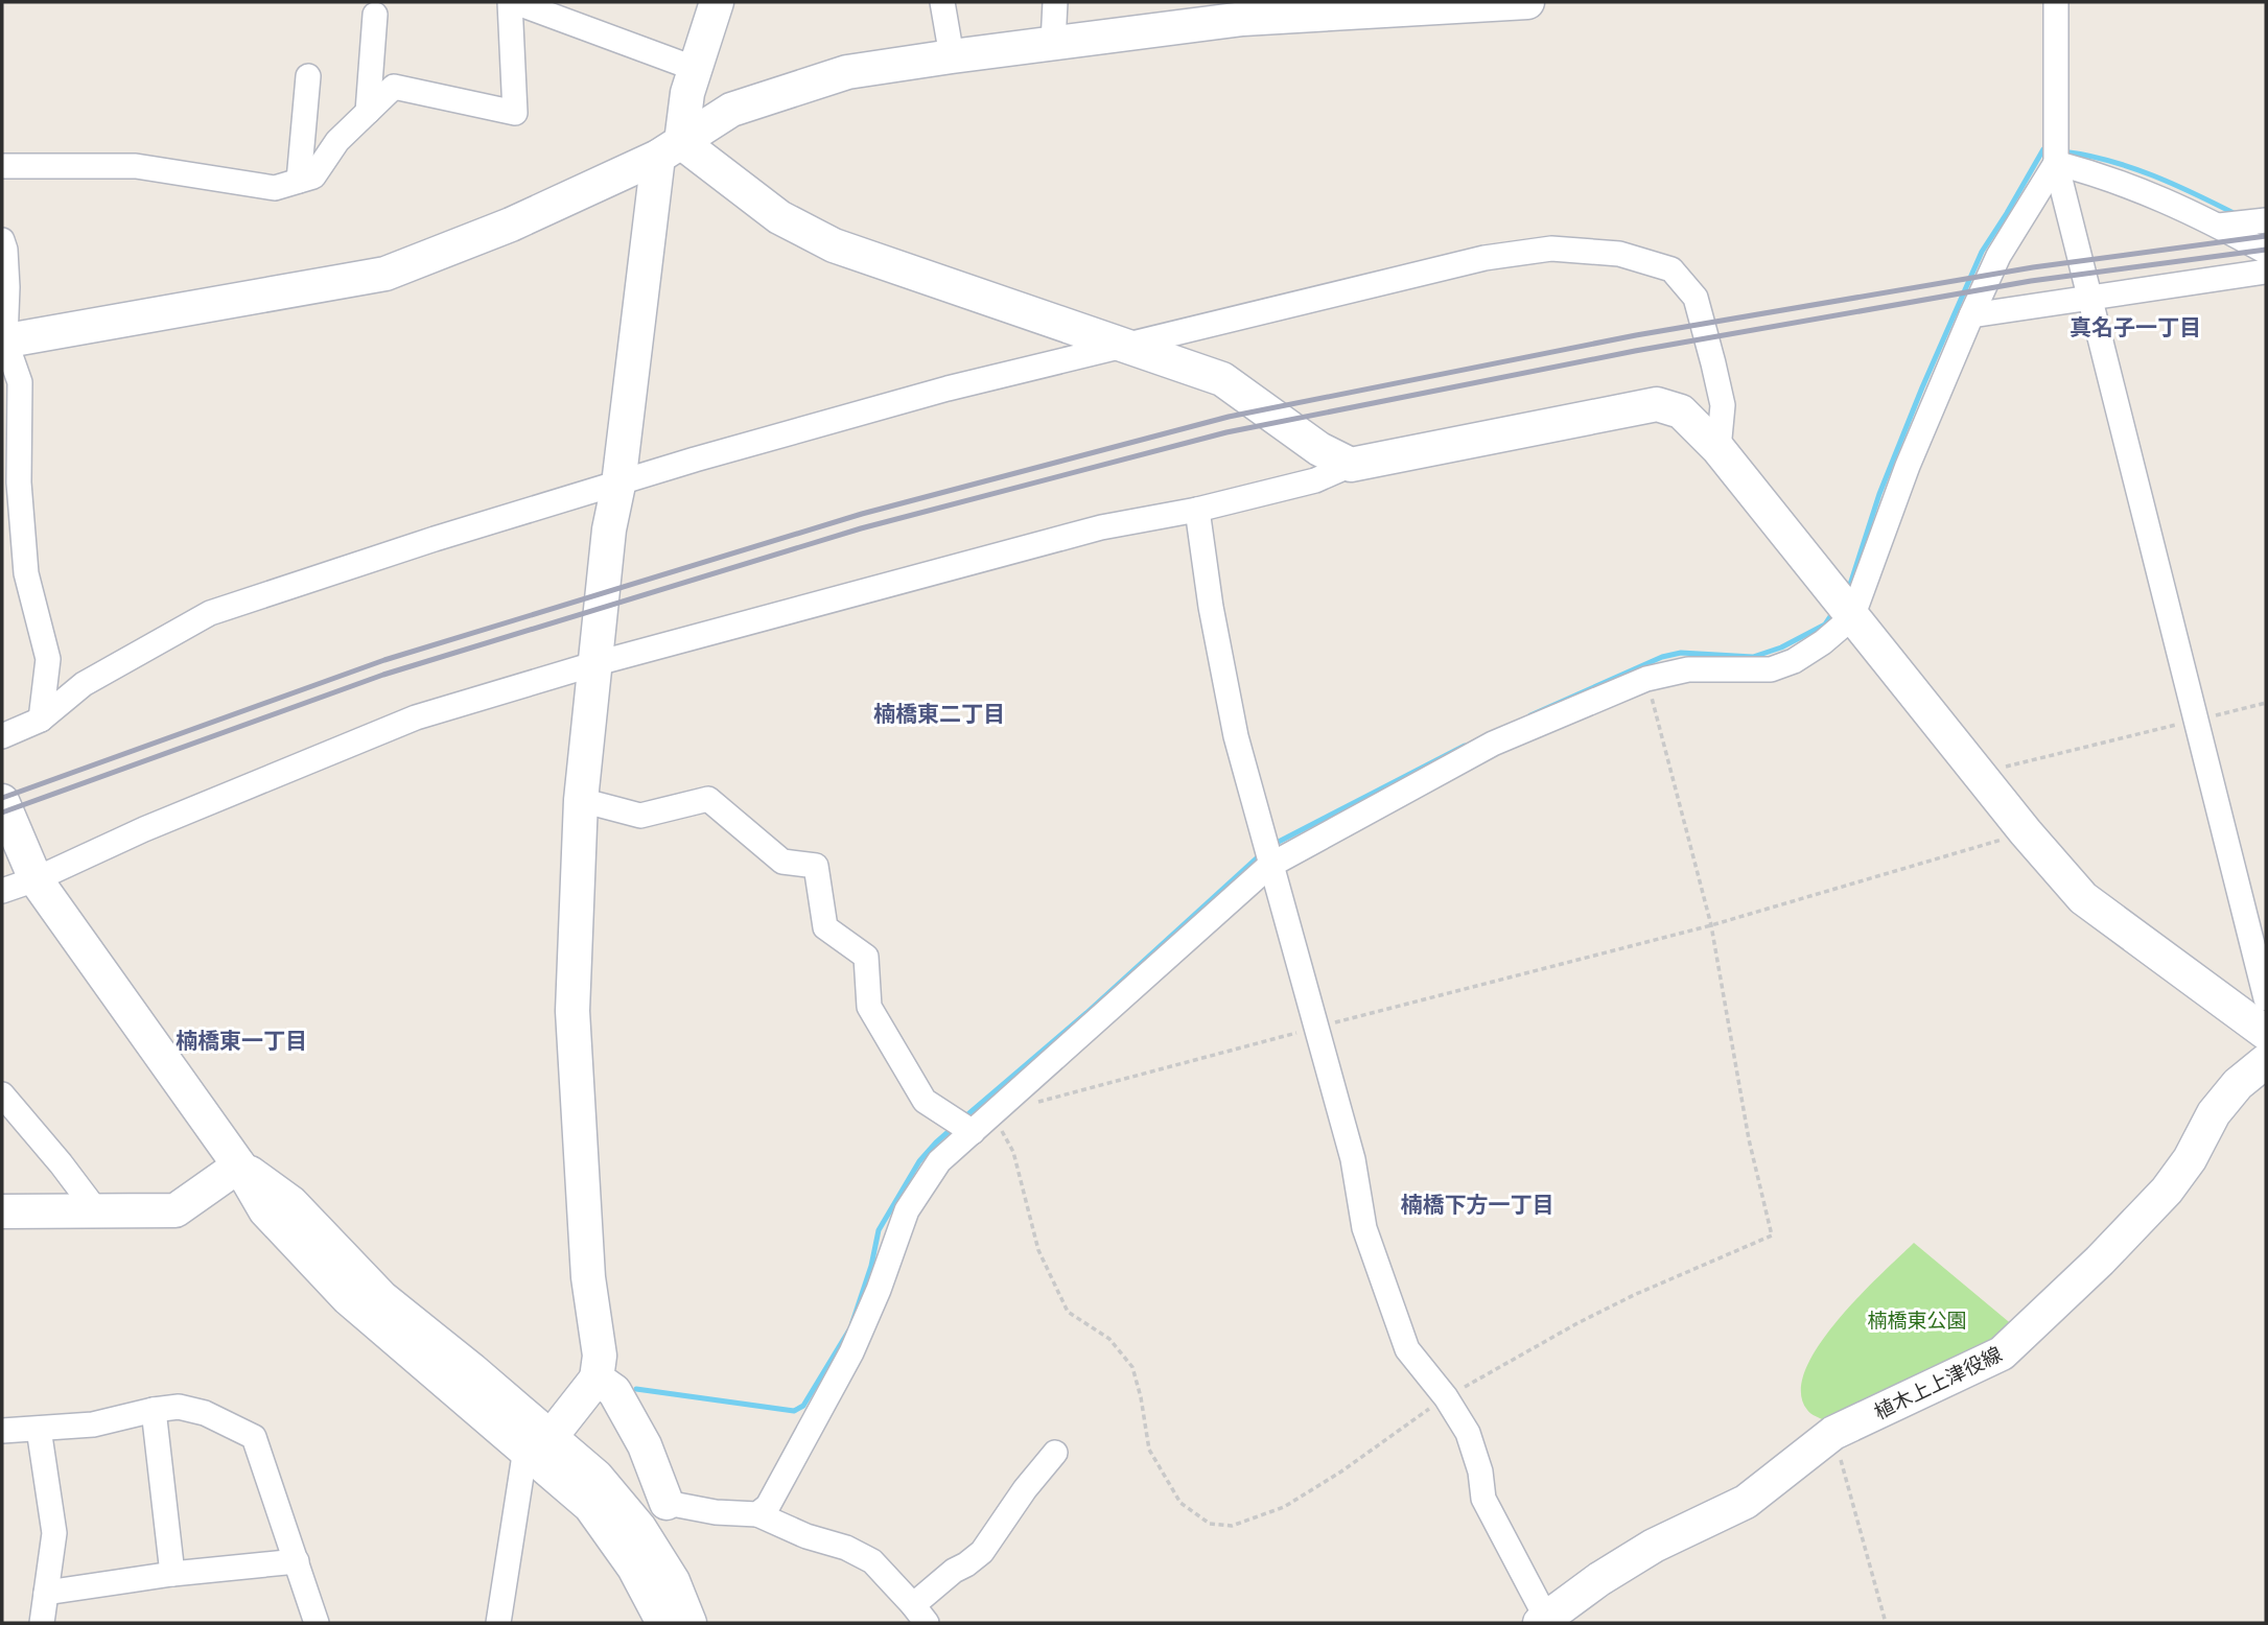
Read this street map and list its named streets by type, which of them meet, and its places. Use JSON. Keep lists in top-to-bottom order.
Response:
{
  "streets": {
    "street": ["植木上上津役線"]
  },
  "districts": [
    "真名子一丁目",
    "楠橋東二丁目",
    "楠橋東一丁目",
    "楠橋下方一丁目"
  ],
  "parks": ["楠橋東公園"]
}
